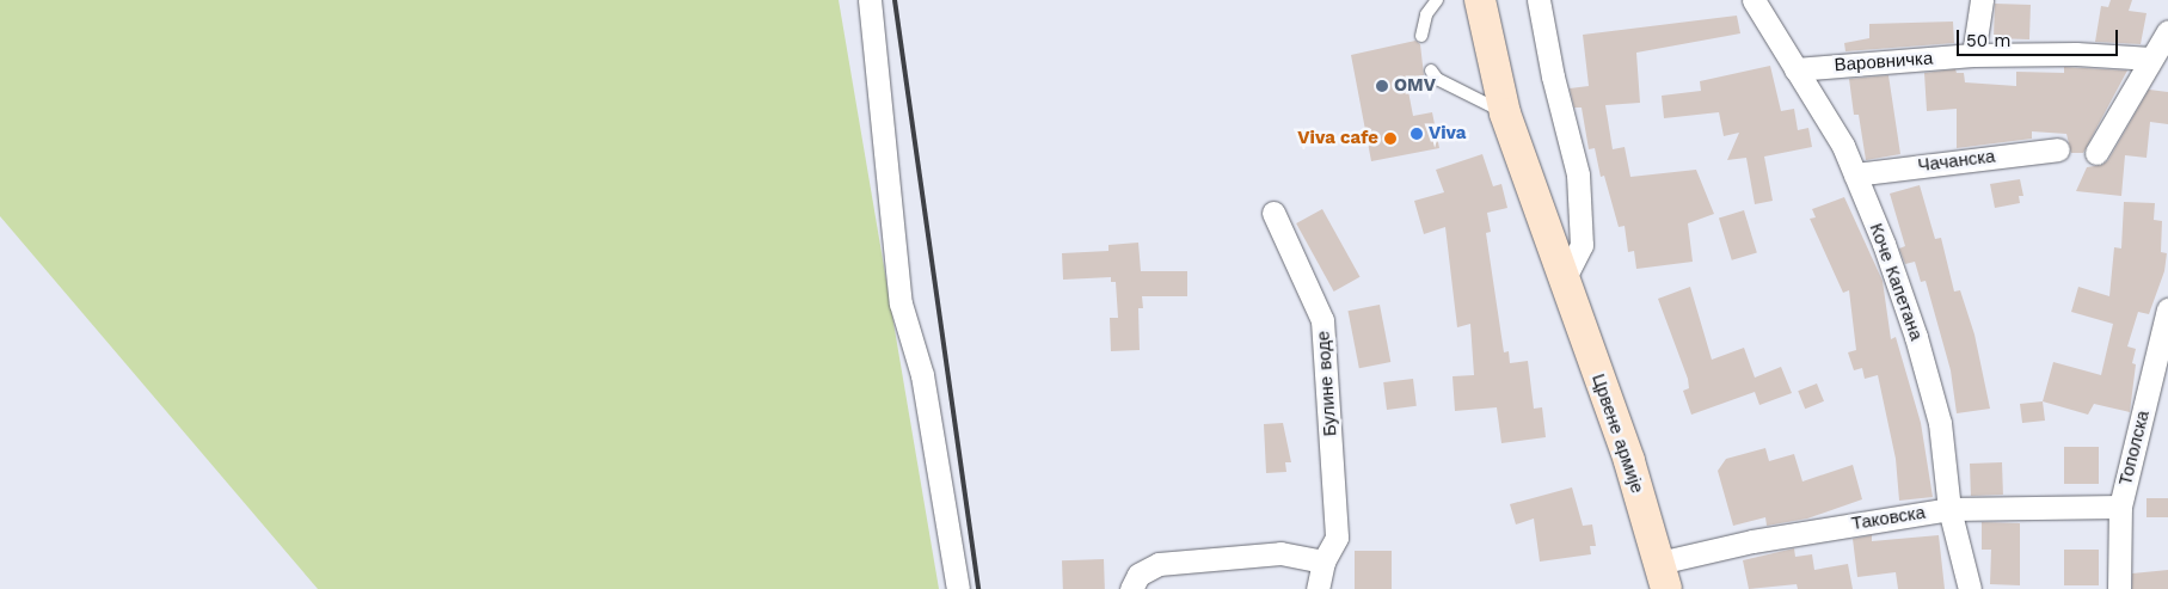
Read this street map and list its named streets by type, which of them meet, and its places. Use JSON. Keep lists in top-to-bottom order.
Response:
{
  "streets": {
    "main road": ["Црвене армије"],
    "street": [
      "Варовничка",
      "Чачанска",
      "Коче Капетана",
      "Булине воде",
      "Тополска",
      "Таковска"
    ]
  },
  "crossings": [
    ["Варовничка", "Коче Капетана"],
    ["Чачанска", "Коче Капетана"],
    ["Коче Капетана", "Таковска"],
    ["Црвене армије", "Таковска"],
    ["Тополска", "Таковска"]
  ],
  "places": ["OMV", "Viva", "Viva cafe"],
  "scale_bar": "50 m"
}
